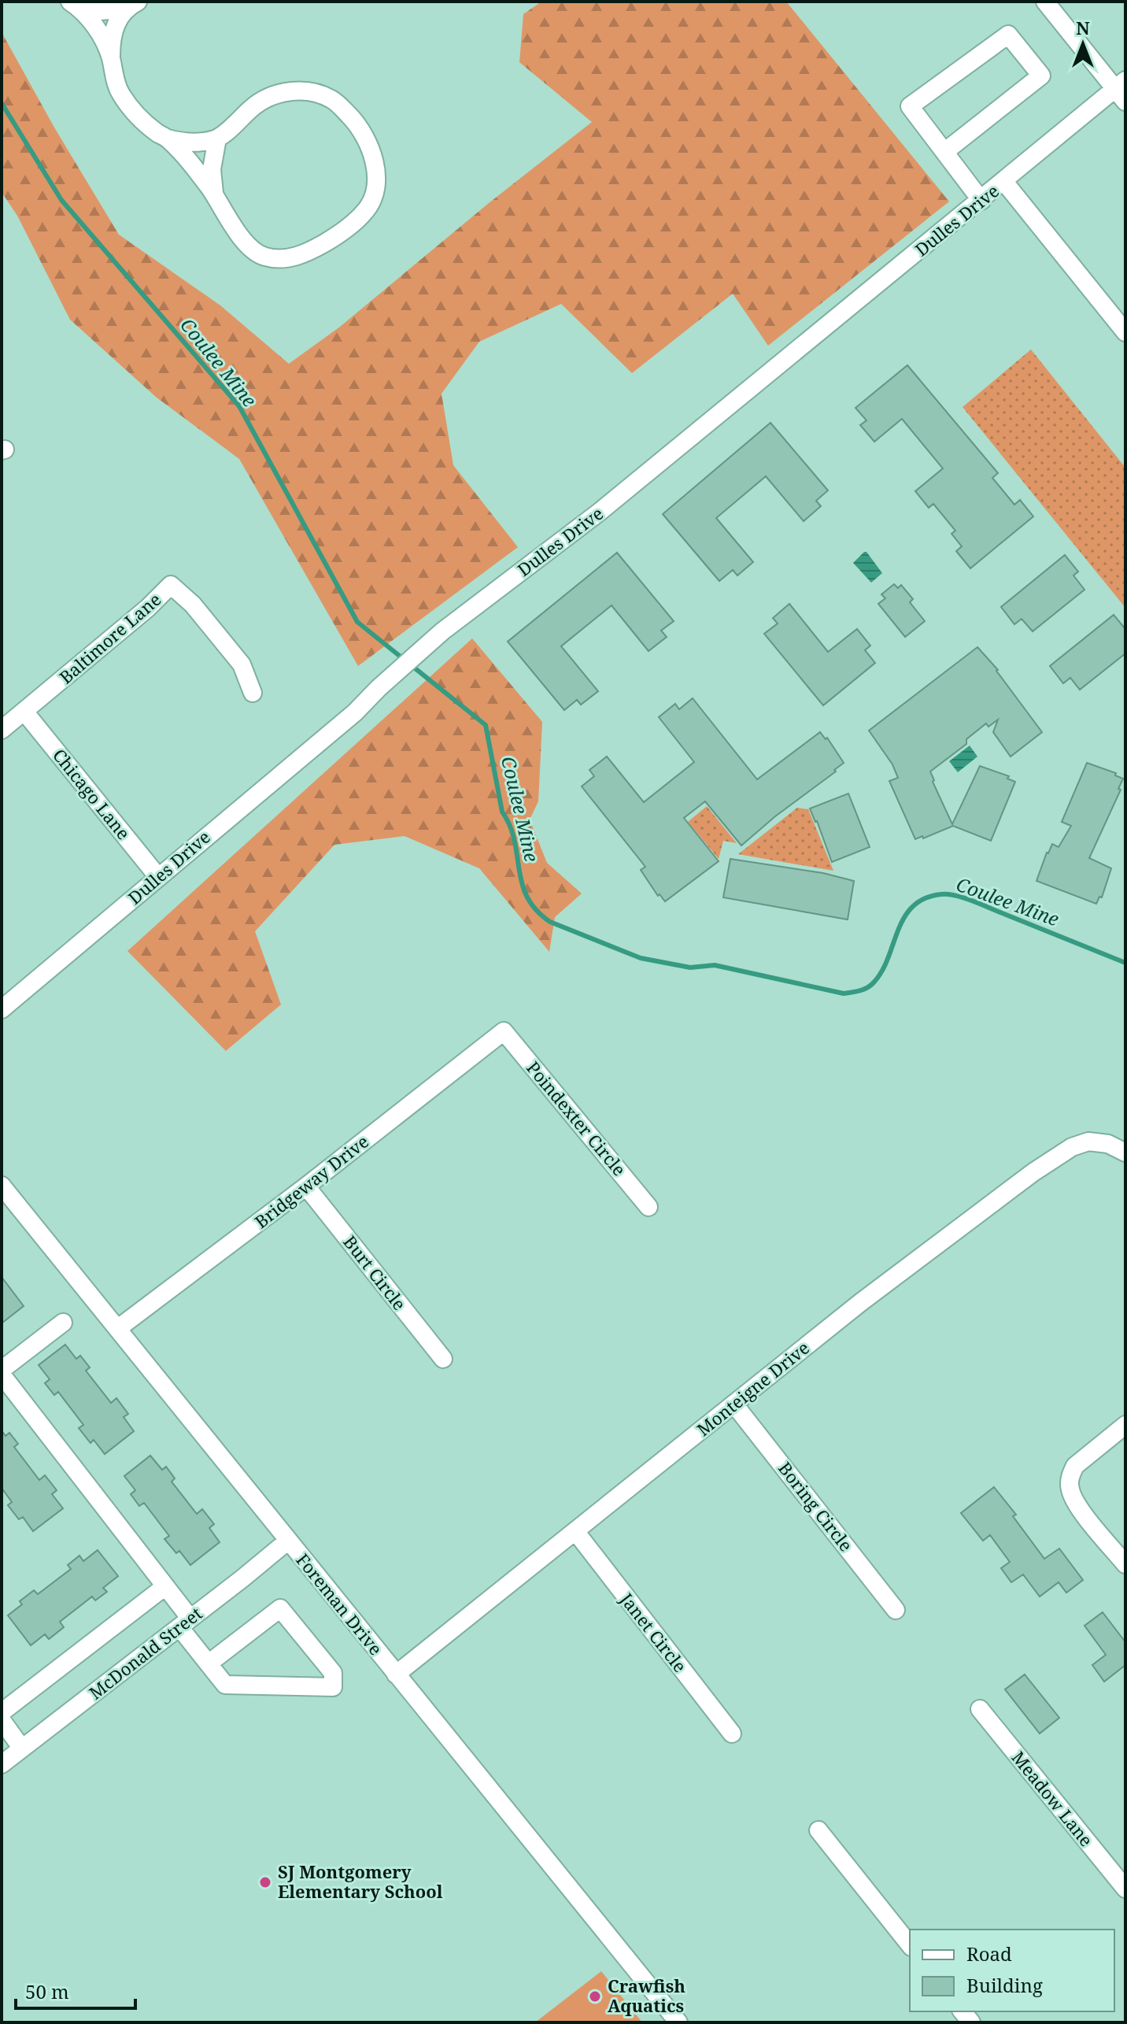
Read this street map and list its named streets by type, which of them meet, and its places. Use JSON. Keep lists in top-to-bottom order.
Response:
{
  "streets": {
    "street": [
      "Dulles Drive",
      "Baltimore Lane",
      "Chicago Lane",
      "Poindexter Circle",
      "Bridgeway Drive",
      "Burt Circle",
      "Monteigne Drive",
      "Boring Circle",
      "Foreman Drive",
      "Janet Circle",
      "McDonald Street",
      "Meadow Lane"
    ]
  },
  "crossings": [
    ["Dulles Drive", "Chicago Lane"],
    ["Baltimore Lane", "Chicago Lane"],
    ["Poindexter Circle", "Bridgeway Drive"],
    ["Bridgeway Drive", "Burt Circle"],
    ["Bridgeway Drive", "Foreman Drive"],
    ["Monteigne Drive", "Boring Circle"],
    ["Monteigne Drive", "Foreman Drive"],
    ["Monteigne Drive", "Janet Circle"],
    ["Foreman Drive", "McDonald Street"]
  ],
  "water": ["Coulee Mine"],
  "places": ["SJ Montgomery Elementary School", "Crawfish Aquatics"],
  "legend": ["Road", "Building"],
  "scale_bar": "50 m",
  "north": "top"
}
